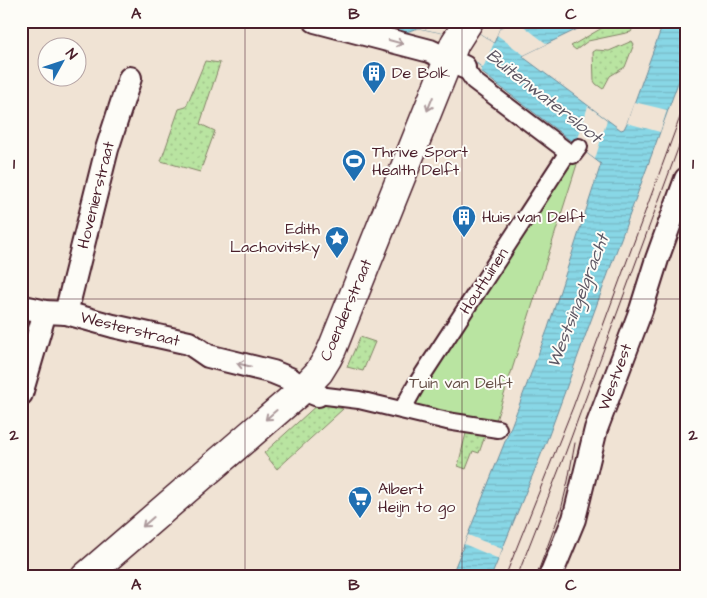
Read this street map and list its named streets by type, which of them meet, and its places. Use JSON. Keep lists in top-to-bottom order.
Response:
{
  "streets": {
    "street": [
      "Hovenierstraat",
      "Houttuinen",
      "Coenderstraat",
      "Westerstraat",
      "Westvest"
    ]
  },
  "crossings": [
    ["Hovenierstraat", "Westerstraat"],
    ["Houttuinen", "Coenderstraat"],
    ["Coenderstraat", "Westerstraat"]
  ],
  "one_way": ["Westerstraat"],
  "water": ["Buitenwatersloot", "Westsingelgracht"],
  "parks": ["Tuin van Delft"],
  "places": {
    "building": ["De Bolk", "Huis van Delft"],
    "sports": ["Thrive Sport Health Delft"],
    "place": ["Edith Lachovitsky"],
    "supermarket": ["Albert Heijn to go"]
  },
  "north": "top right",
  "grid": {
    "columns": ["A", "B", "C"],
    "rows": ["1", "2"]
  }
}
